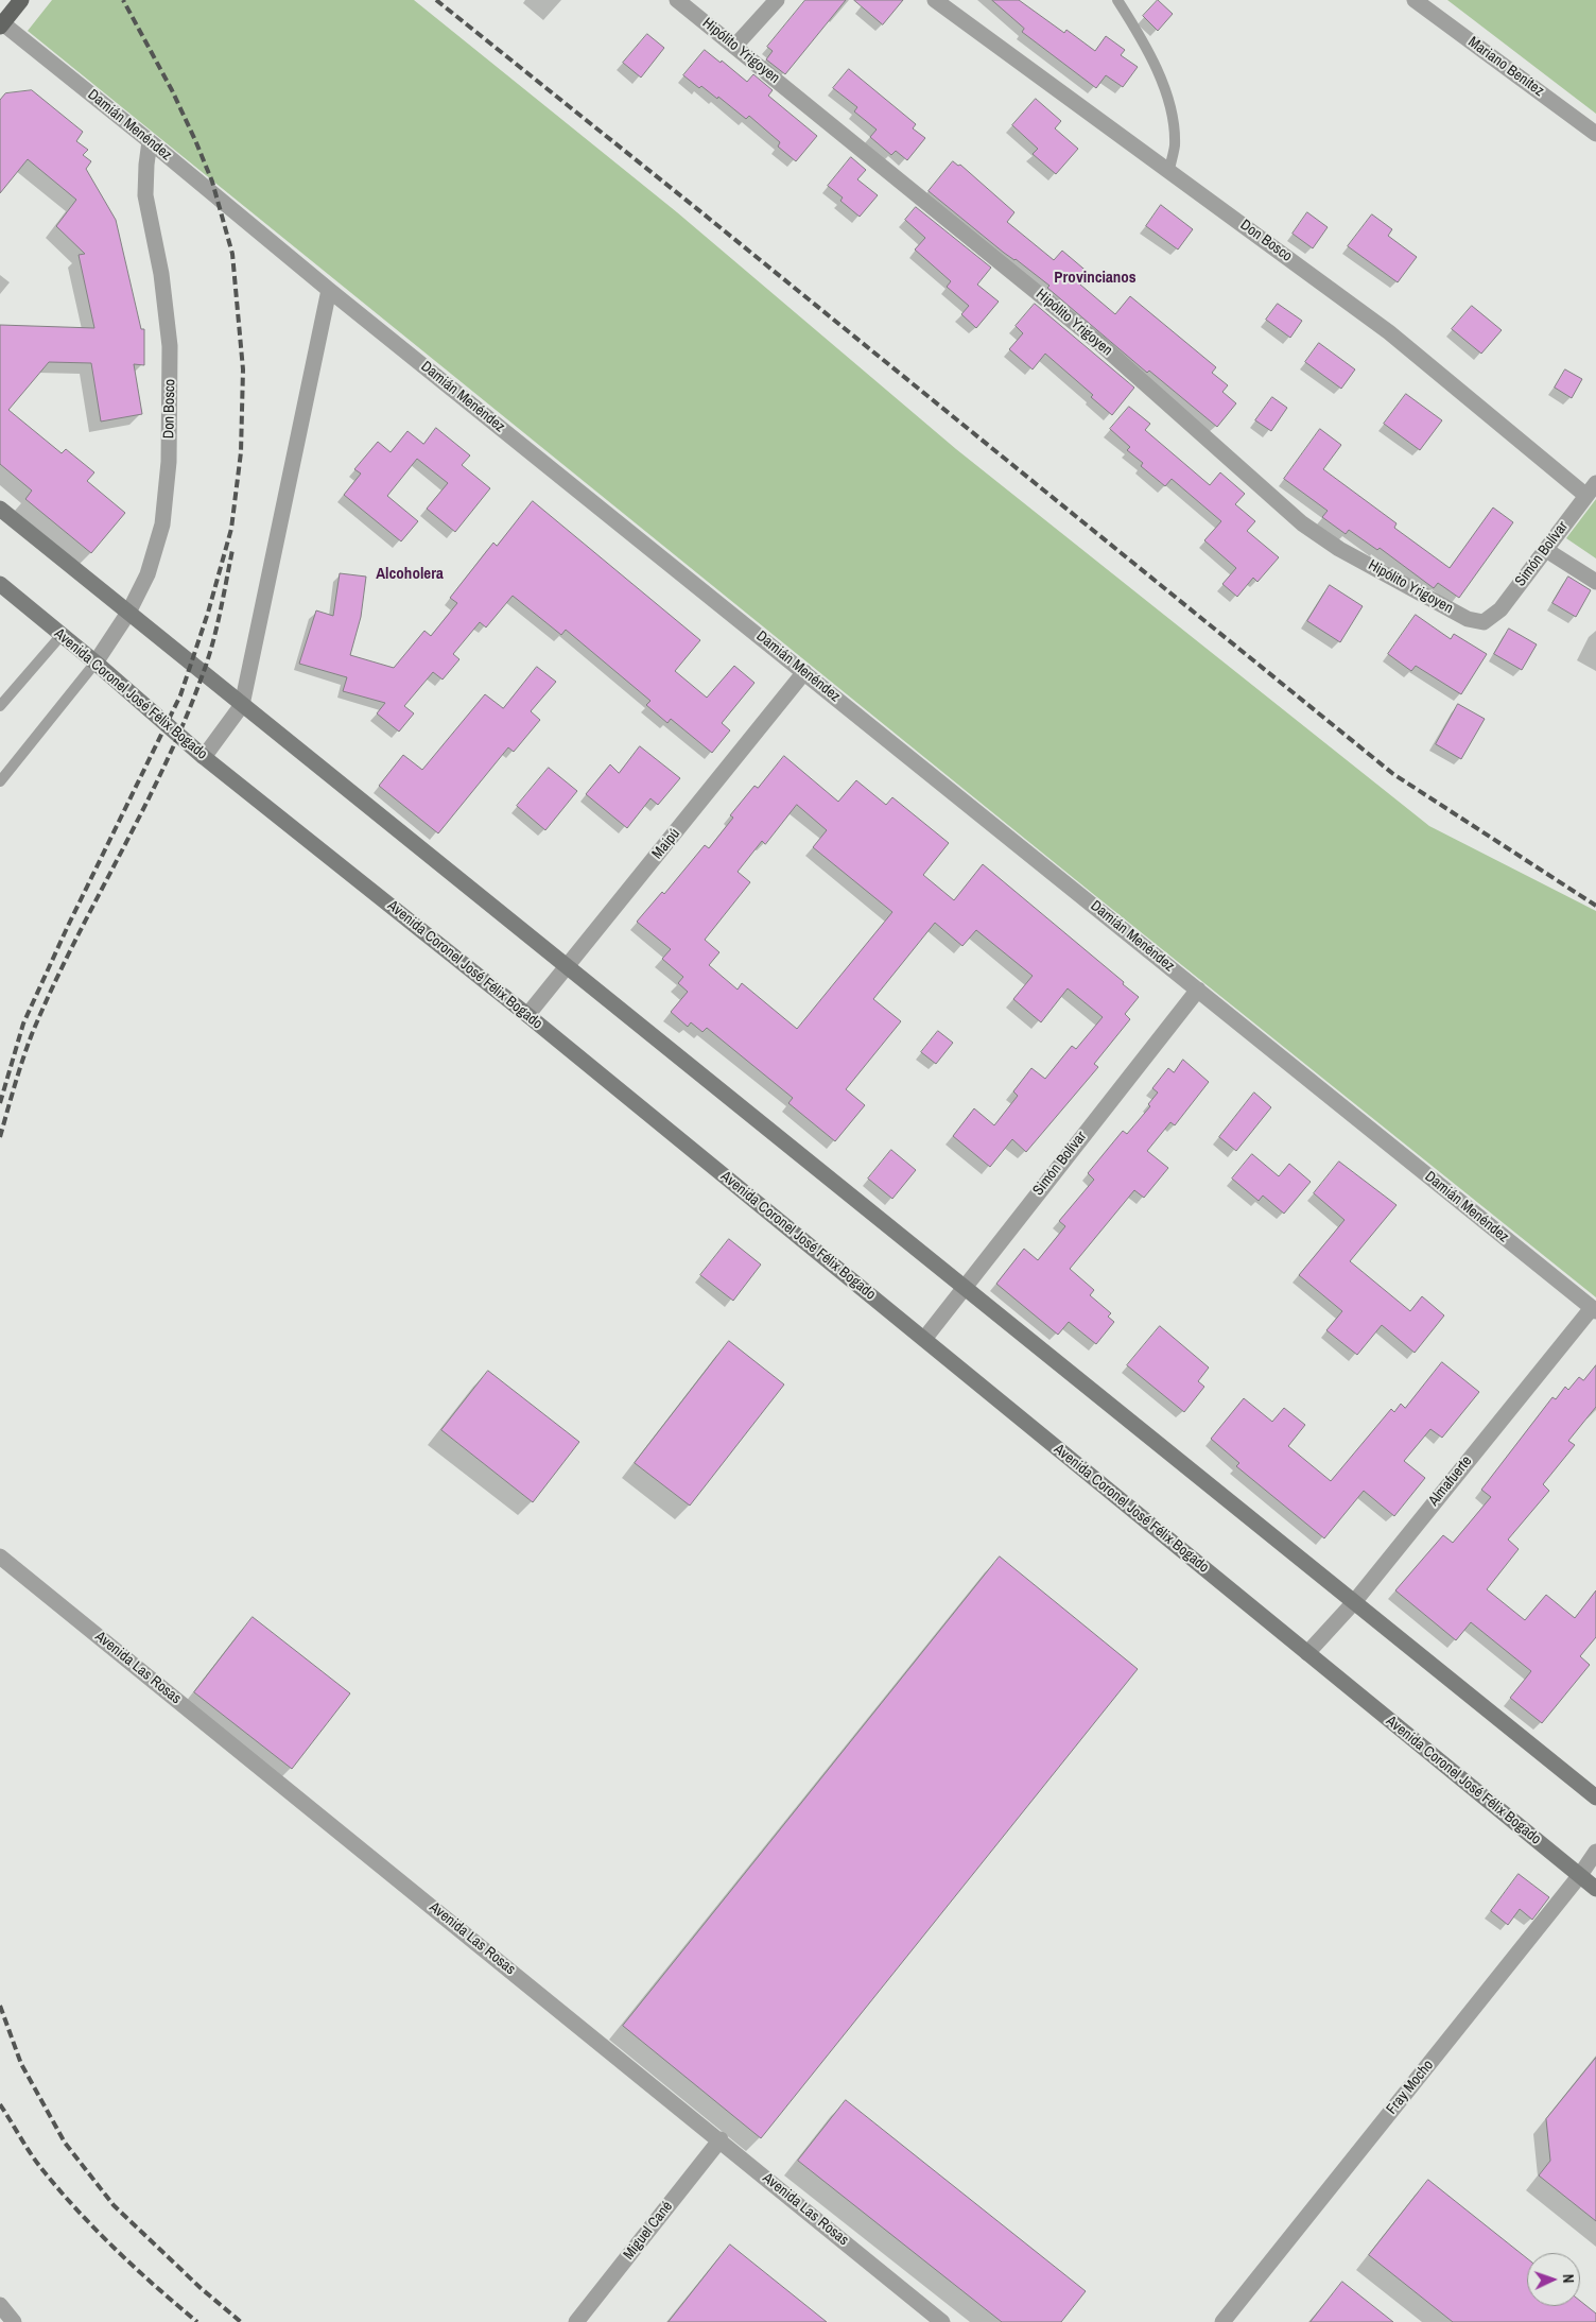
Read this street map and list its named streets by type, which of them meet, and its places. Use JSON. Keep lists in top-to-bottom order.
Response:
{
  "streets": {
    "main road": ["Avenida Coronel José Félix Bogado"],
    "street": [
      "Hipólito Yrigoyen",
      "Mariano Benítez",
      "Damián Menéndez",
      "Don Bosco",
      "Simón Bolívar",
      "Maipú",
      "Almafuerte",
      "Avenida Las Rosas",
      "Fray Mocho",
      "Miguel Cané"
    ]
  },
  "crossings": [
    ["Hipólito Yrigoyen", "Simón Bolívar"],
    ["Damián Menéndez", "Don Bosco"],
    ["Damián Menéndez", "Simón Bolívar"],
    ["Damián Menéndez", "Maipú"],
    ["Damián Menéndez", "Almafuerte"],
    ["Don Bosco", "Simón Bolívar"],
    ["Don Bosco", "Avenida Coronel José Félix Bogado"],
    ["Simón Bolívar", "Avenida Coronel José Félix Bogado"],
    ["Avenida Coronel José Félix Bogado", "Maipú"],
    ["Avenida Coronel José Félix Bogado", "Almafuerte"],
    ["Avenida Coronel José Félix Bogado", "Fray Mocho"],
    ["Avenida Las Rosas", "Miguel Cané"]
  ],
  "districts": ["Provincianos", "Alcoholera"],
  "north": "right"
}
